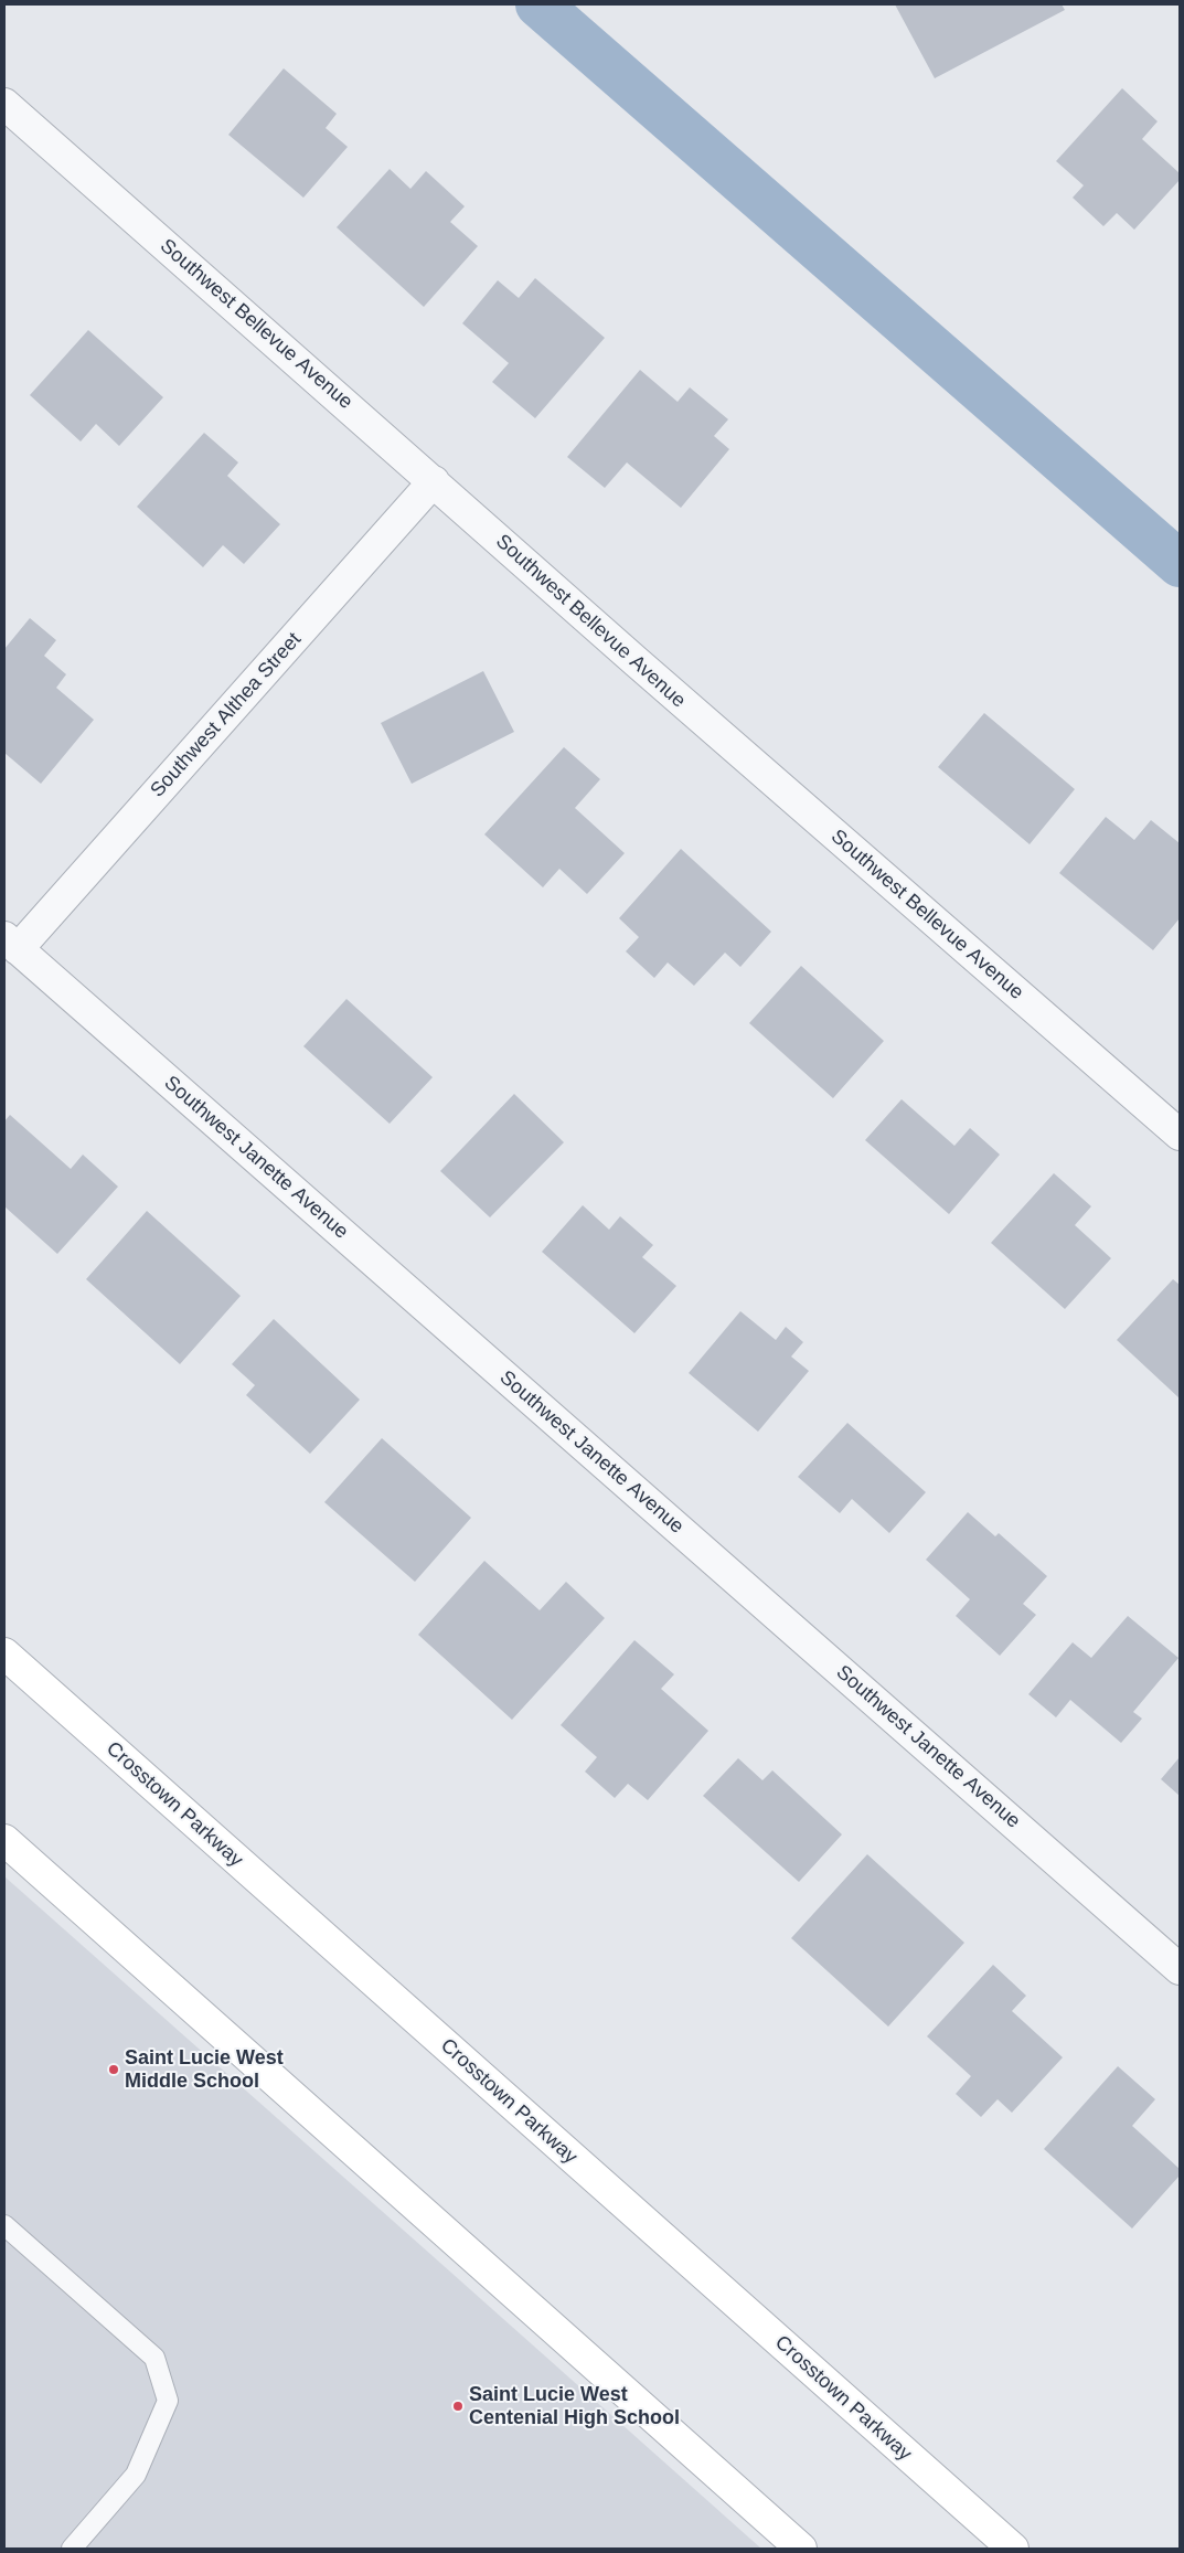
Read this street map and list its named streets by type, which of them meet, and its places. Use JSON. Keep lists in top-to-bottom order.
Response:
{
  "streets": {
    "main road": ["Crosstown Parkway"],
    "street": ["Southwest Bellevue Avenue", "Southwest Althea Street", "Southwest Janette Avenue"]
  },
  "crossings": [
    ["Southwest Bellevue Avenue", "Southwest Althea Street"],
    ["Southwest Althea Street", "Southwest Janette Avenue"]
  ],
  "places": ["Saint Lucie West Middle School", "Saint Lucie West Centenial High School"]
}
